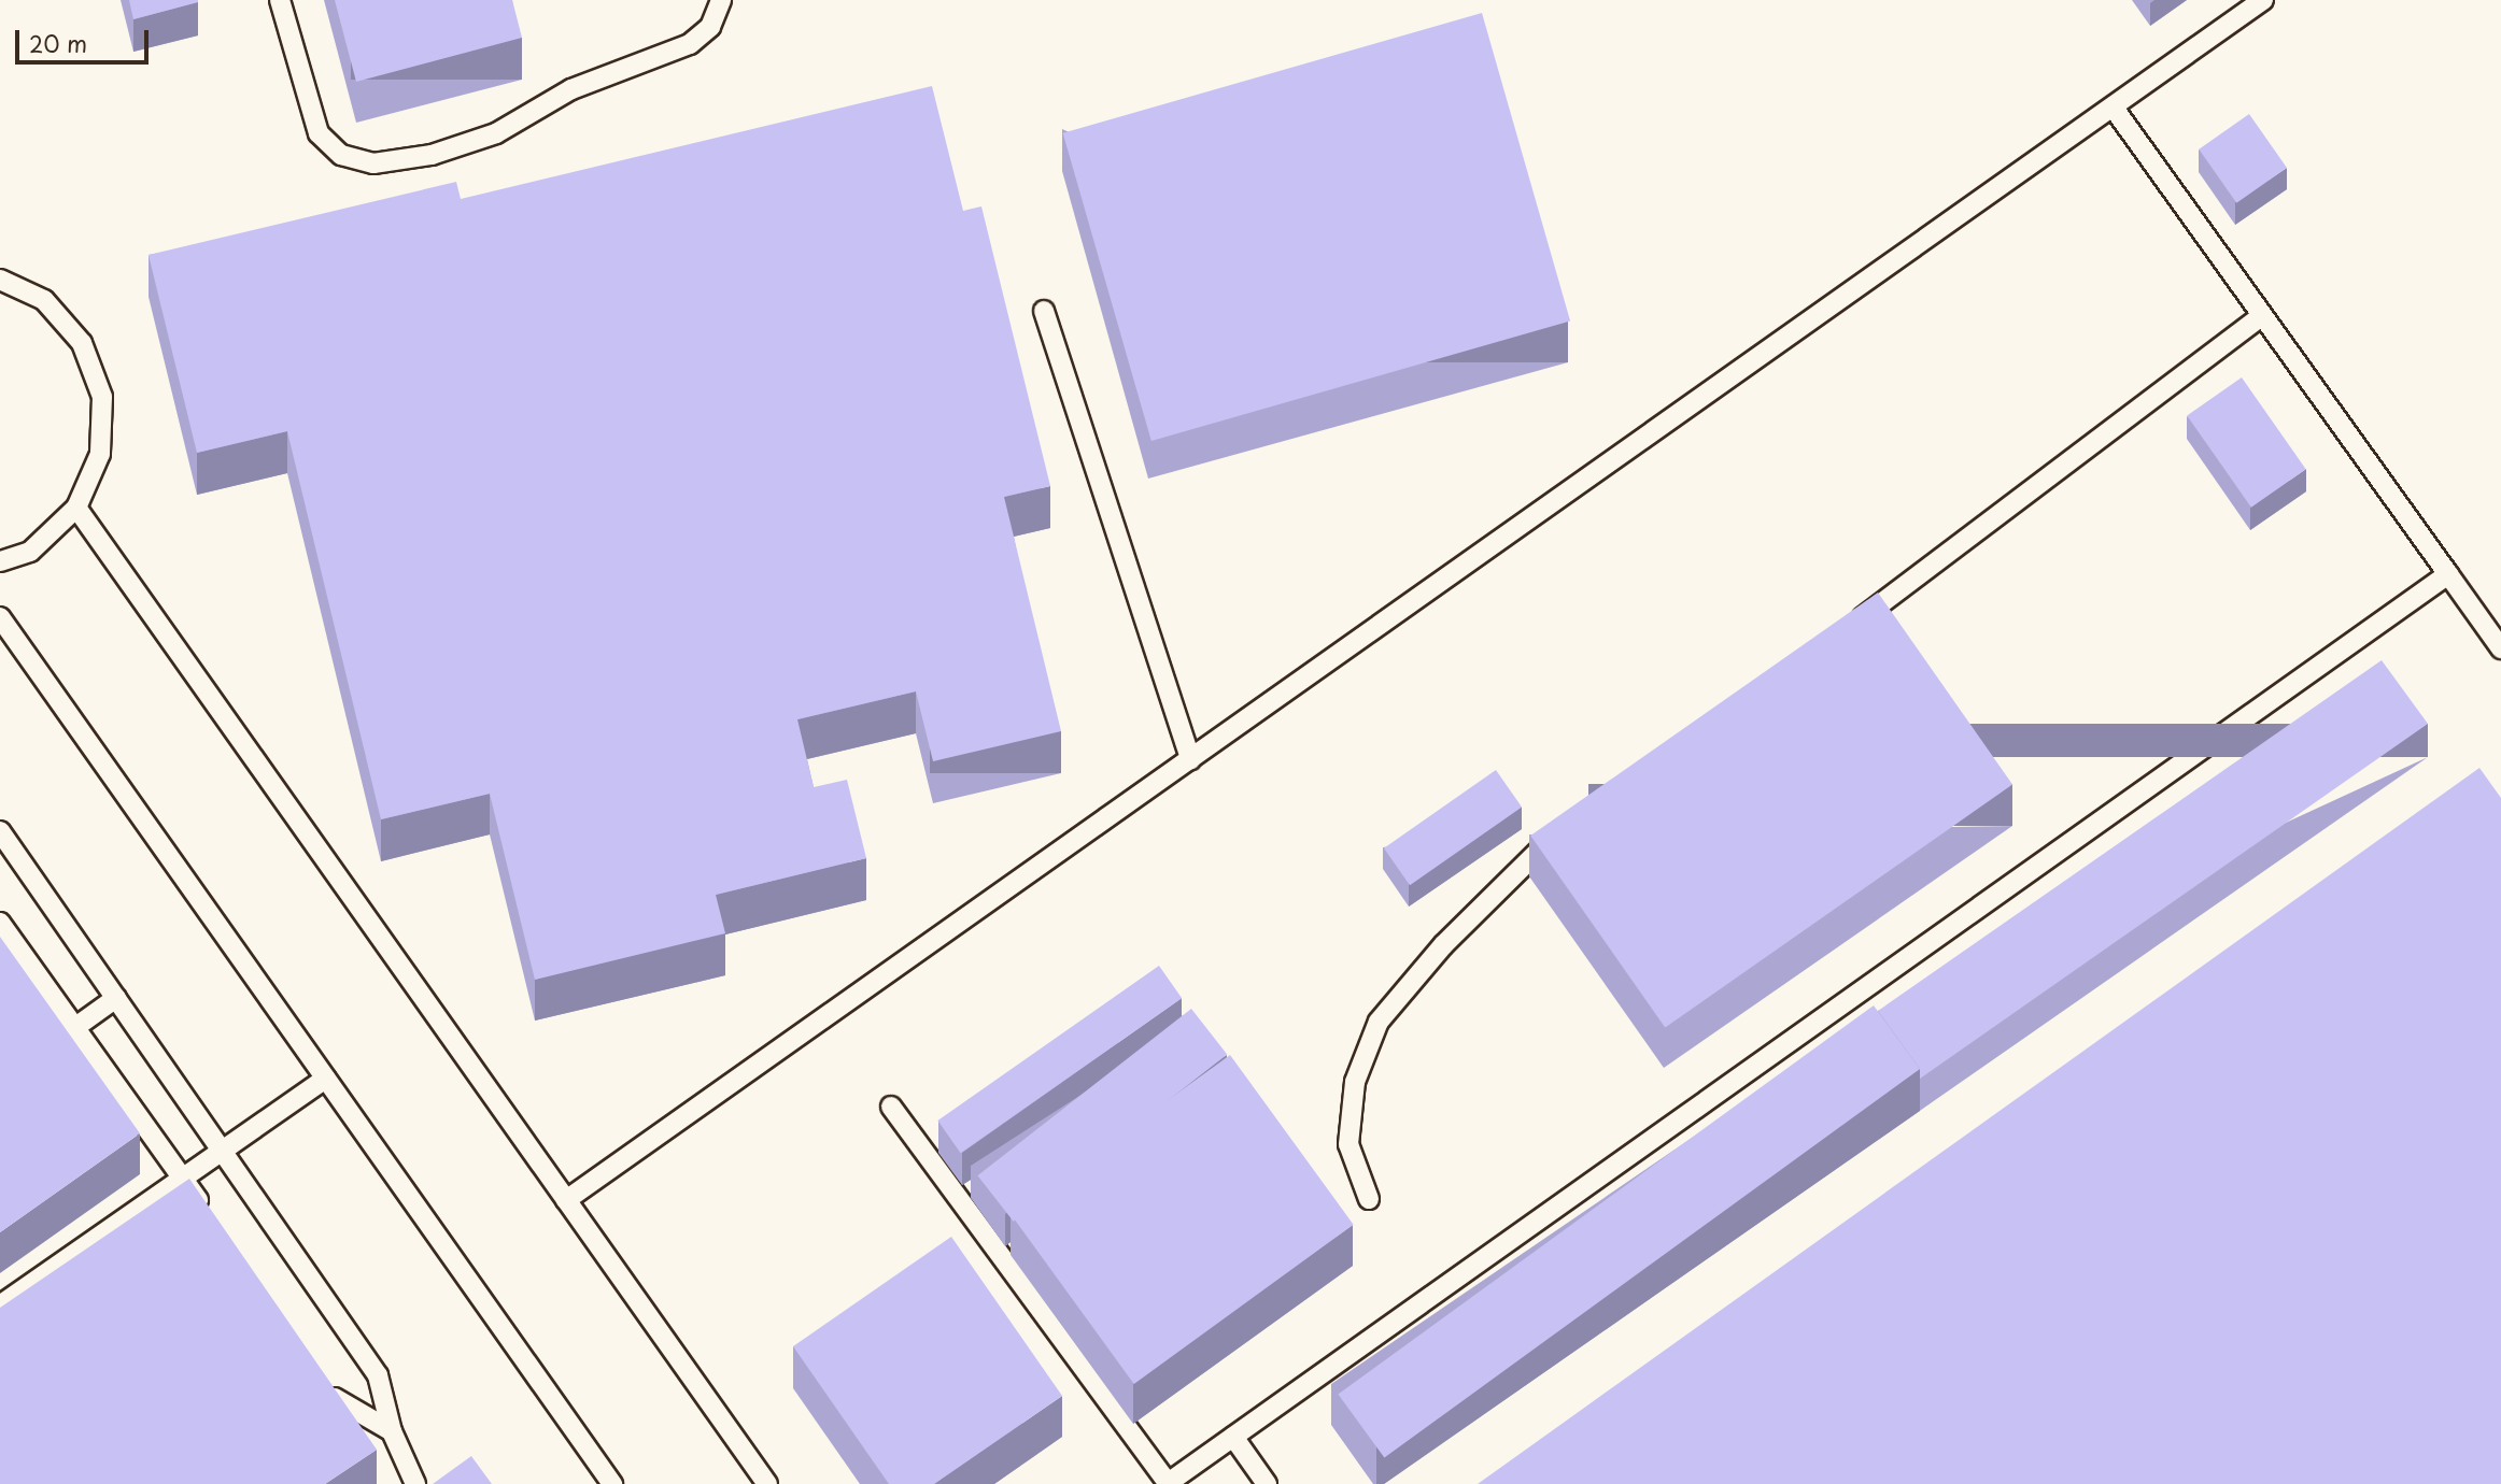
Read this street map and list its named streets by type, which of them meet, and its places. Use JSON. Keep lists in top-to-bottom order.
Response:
{
  "scale_bar": "20 m"
}
